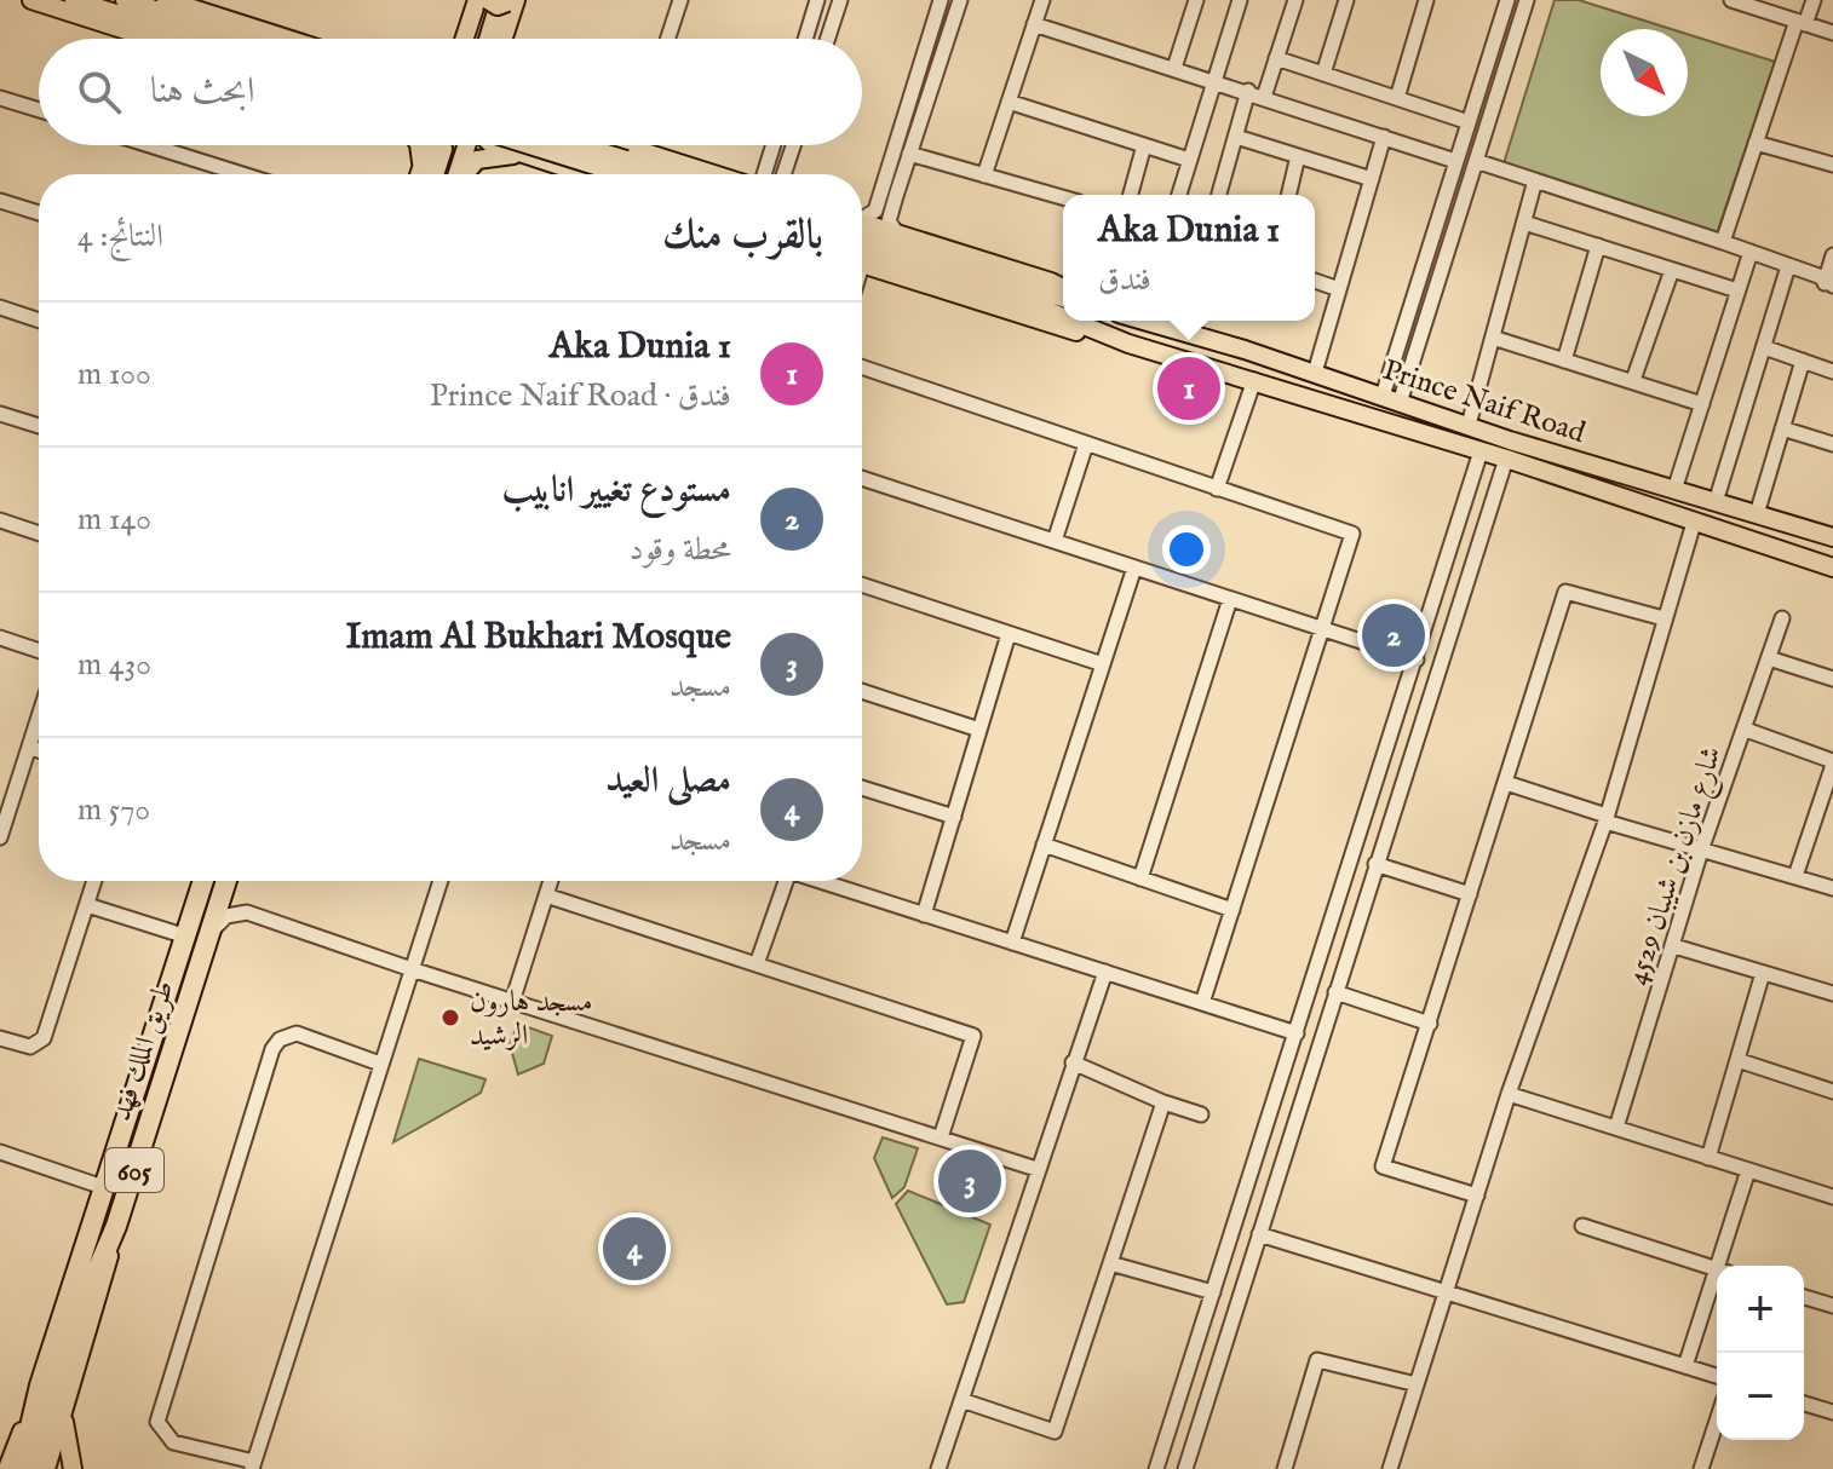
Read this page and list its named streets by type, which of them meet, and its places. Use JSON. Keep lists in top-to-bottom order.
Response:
{
  "streets": {
    "highway": ["طريق الملك فهد", "605"],
    "main road": ["Prince Naif Road"],
    "street": ["شارع مازن بن شيبان 4529"]
  },
  "places": ["مسجد هارون الرشيد"],
  "north": "bottom right",
  "page": {
    "search": "ابحث هنا",
    "heading": ["بالقرب منك", "النتائج: 4"],
    "popup": ["Aka Dunia 1", "فندق"],
    "list": [
      {
        "mark": "1",
        "name": "Aka Dunia 1",
        "note": "فندق · Prince Naif Road",
        "value": "100 m"
      },
      {
        "mark": "2",
        "name": "مستودع تغيير انابيب",
        "note": "محطة وقود",
        "value": "140 m"
      },
      {
        "mark": "3",
        "name": "Imam Al Bukhari Mosque",
        "note": "مسجد",
        "value": "430 m"
      },
      {
        "mark": "4",
        "name": "مصلى العيد",
        "note": "مسجد",
        "value": "570 m"
      }
    ],
    "pins": [
      "1",
      "2",
      "3",
      "4"
    ],
    "map_buttons": ["+", "−"]
  }
}
